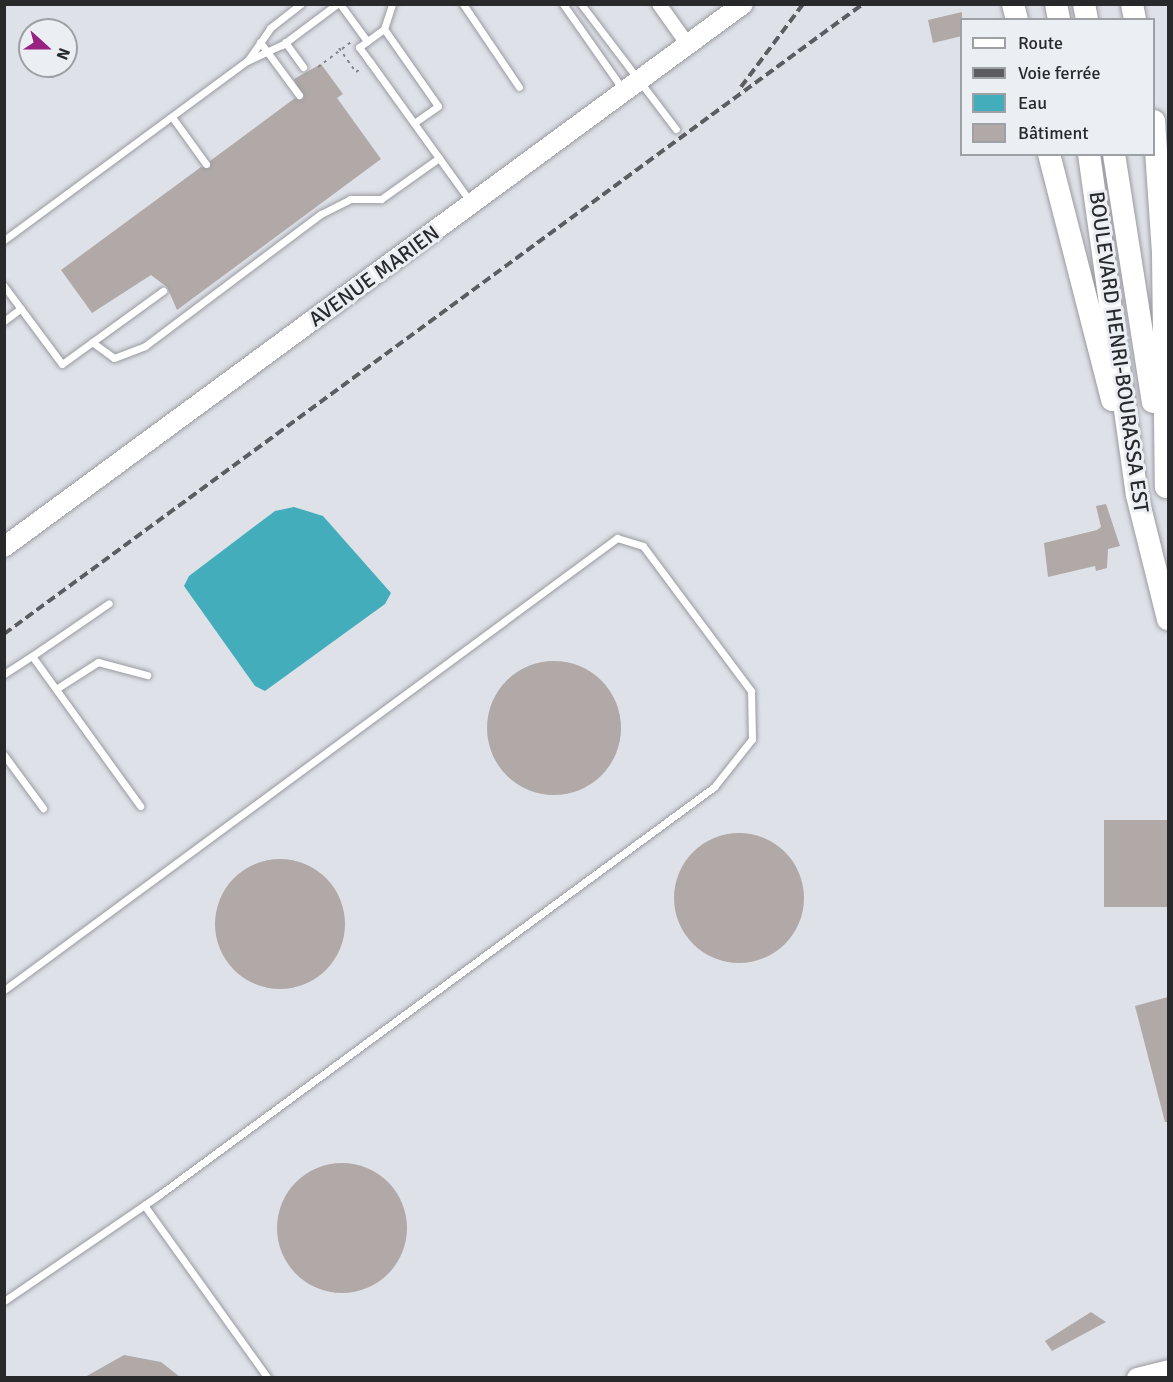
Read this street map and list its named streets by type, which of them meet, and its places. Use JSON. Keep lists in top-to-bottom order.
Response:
{
  "streets": {
    "main road": ["BOULEVARD HENRI-BOURASSA EST"],
    "street": ["AVENUE MARIEN"]
  },
  "legend": [
    "Route",
    "Voie ferrée",
    "Eau",
    "Bâtiment"
  ],
  "north": "right"
}
